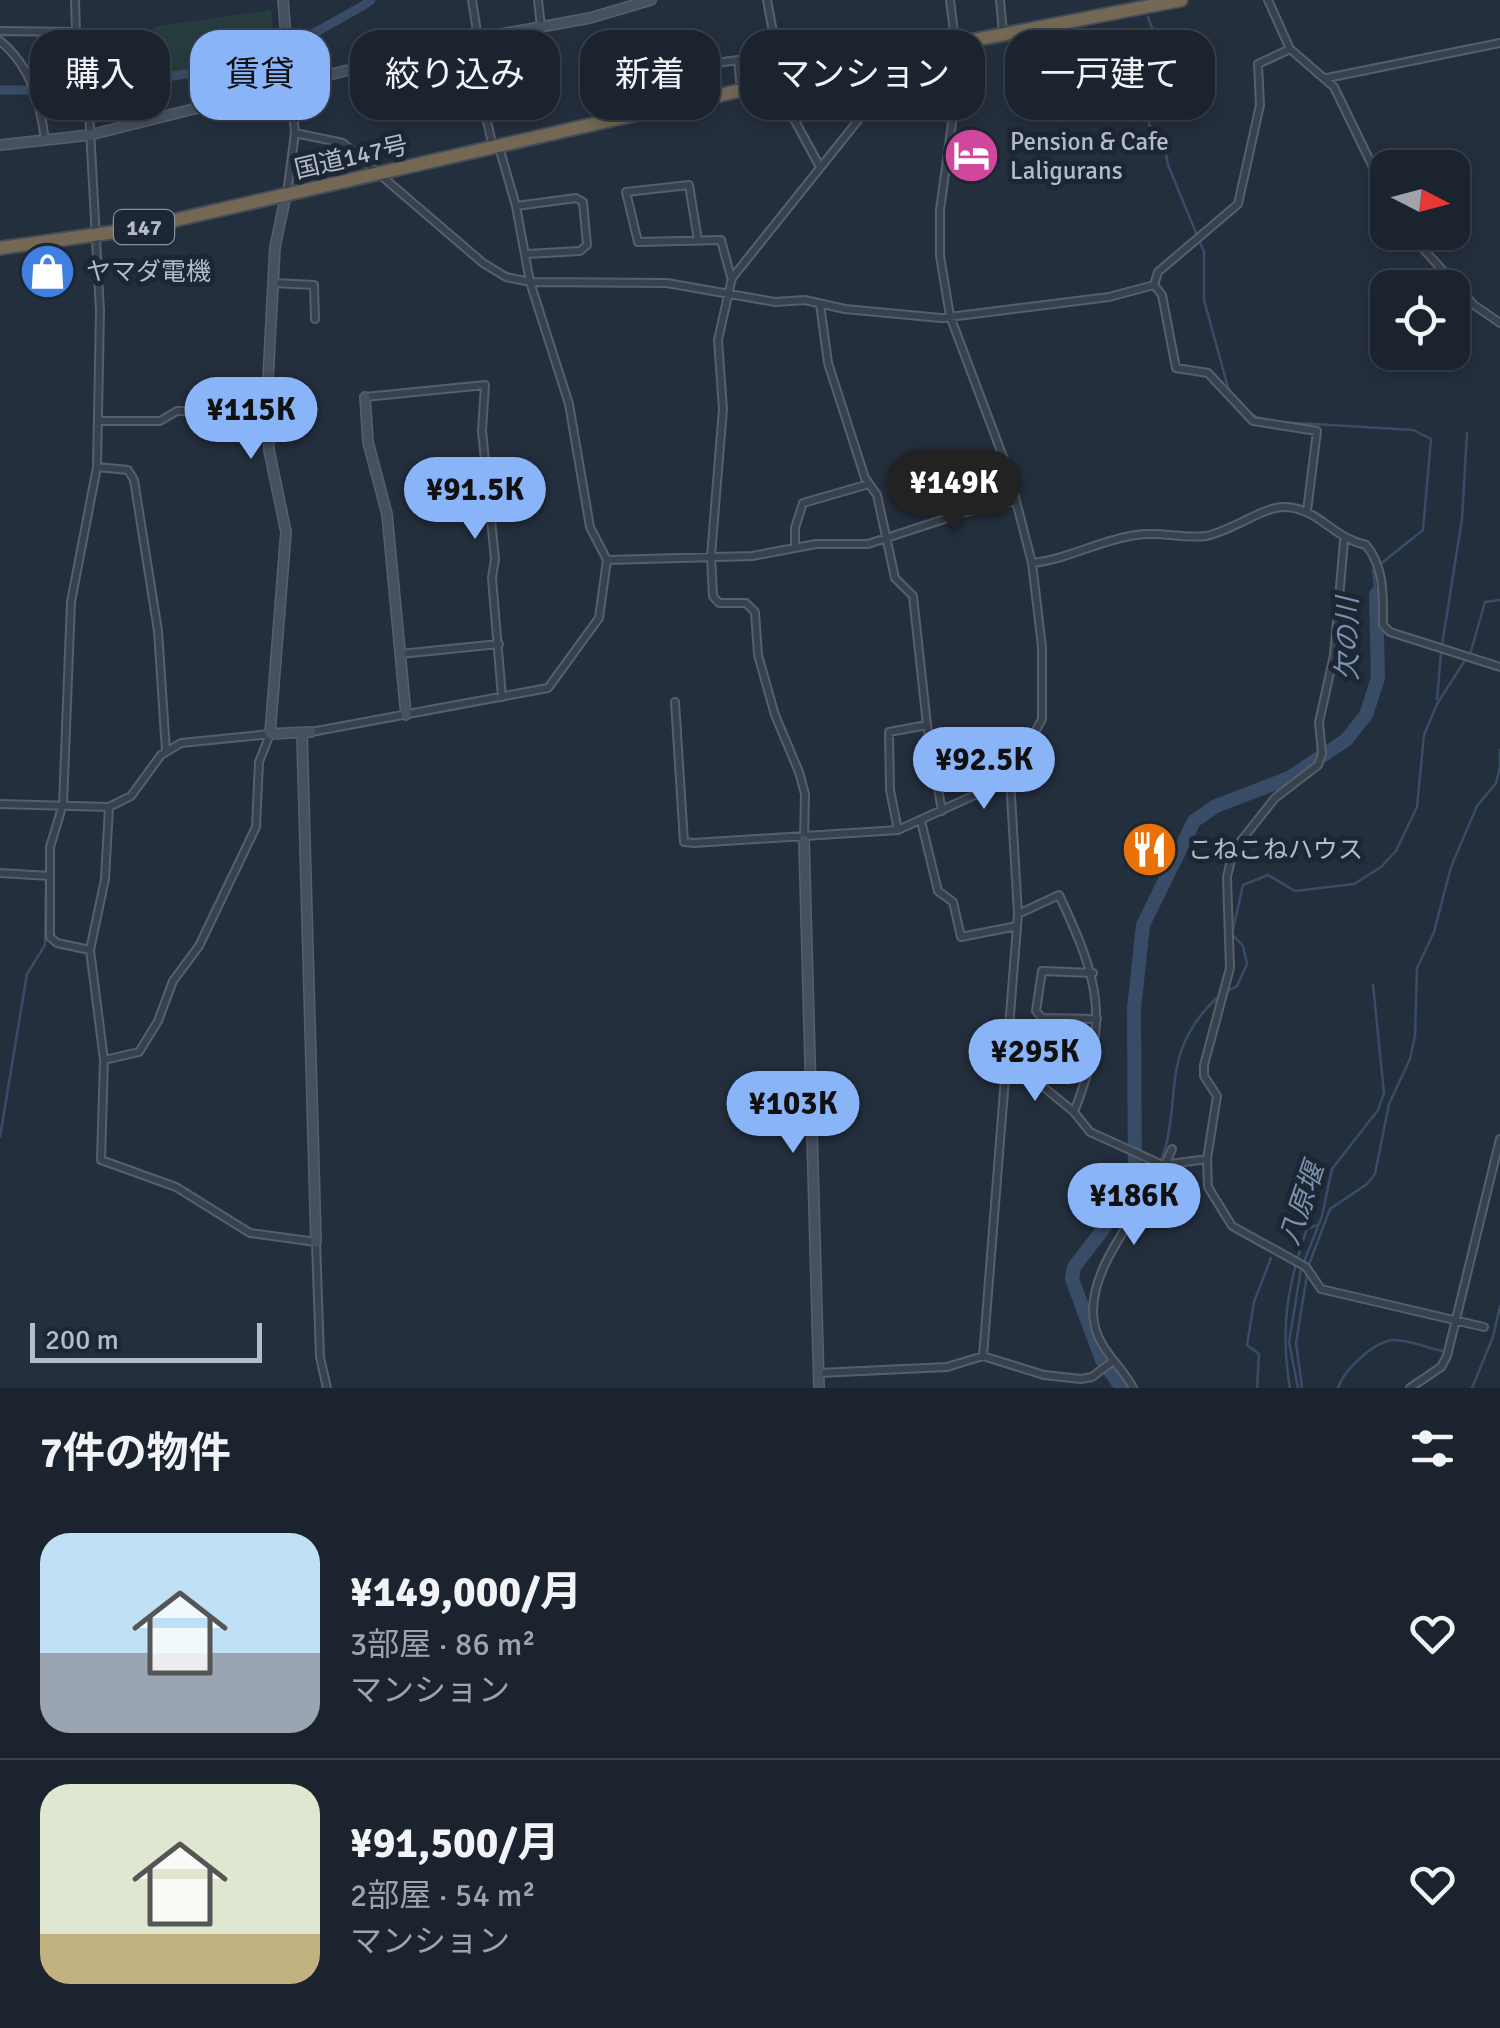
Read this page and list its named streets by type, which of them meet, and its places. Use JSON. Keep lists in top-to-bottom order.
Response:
{
  "streets": {
    "highway": ["国道147号", "147"]
  },
  "water": ["欠の川", "八原堰"],
  "places": {
    "hotel": ["Pension & Cafe Laligurans"],
    "shop": ["ヤマダ電機"],
    "restaurant": ["こねこねハウス"]
  },
  "scale_bar": "200 m",
  "north": "right",
  "page": {
    "chip": [
      "購入",
      "賃貸",
      "絞り込み",
      "新着",
      "マンション",
      "一戸建て"
    ],
    "price": [
      "¥115K",
      "¥149K",
      "¥91.5K",
      "¥92.5K",
      "¥295K",
      "¥103K",
      "¥186K"
    ],
    "scale": "200 m",
    "heading": "7件の物件",
    "list": [
      {
        "name": "¥149,000/月",
        "note": "3部屋 · 86 m² · マンション"
      },
      {
        "name": "¥91,500/月",
        "note": "2部屋 · 54 m² · マンション"
      }
    ]
  }
}
